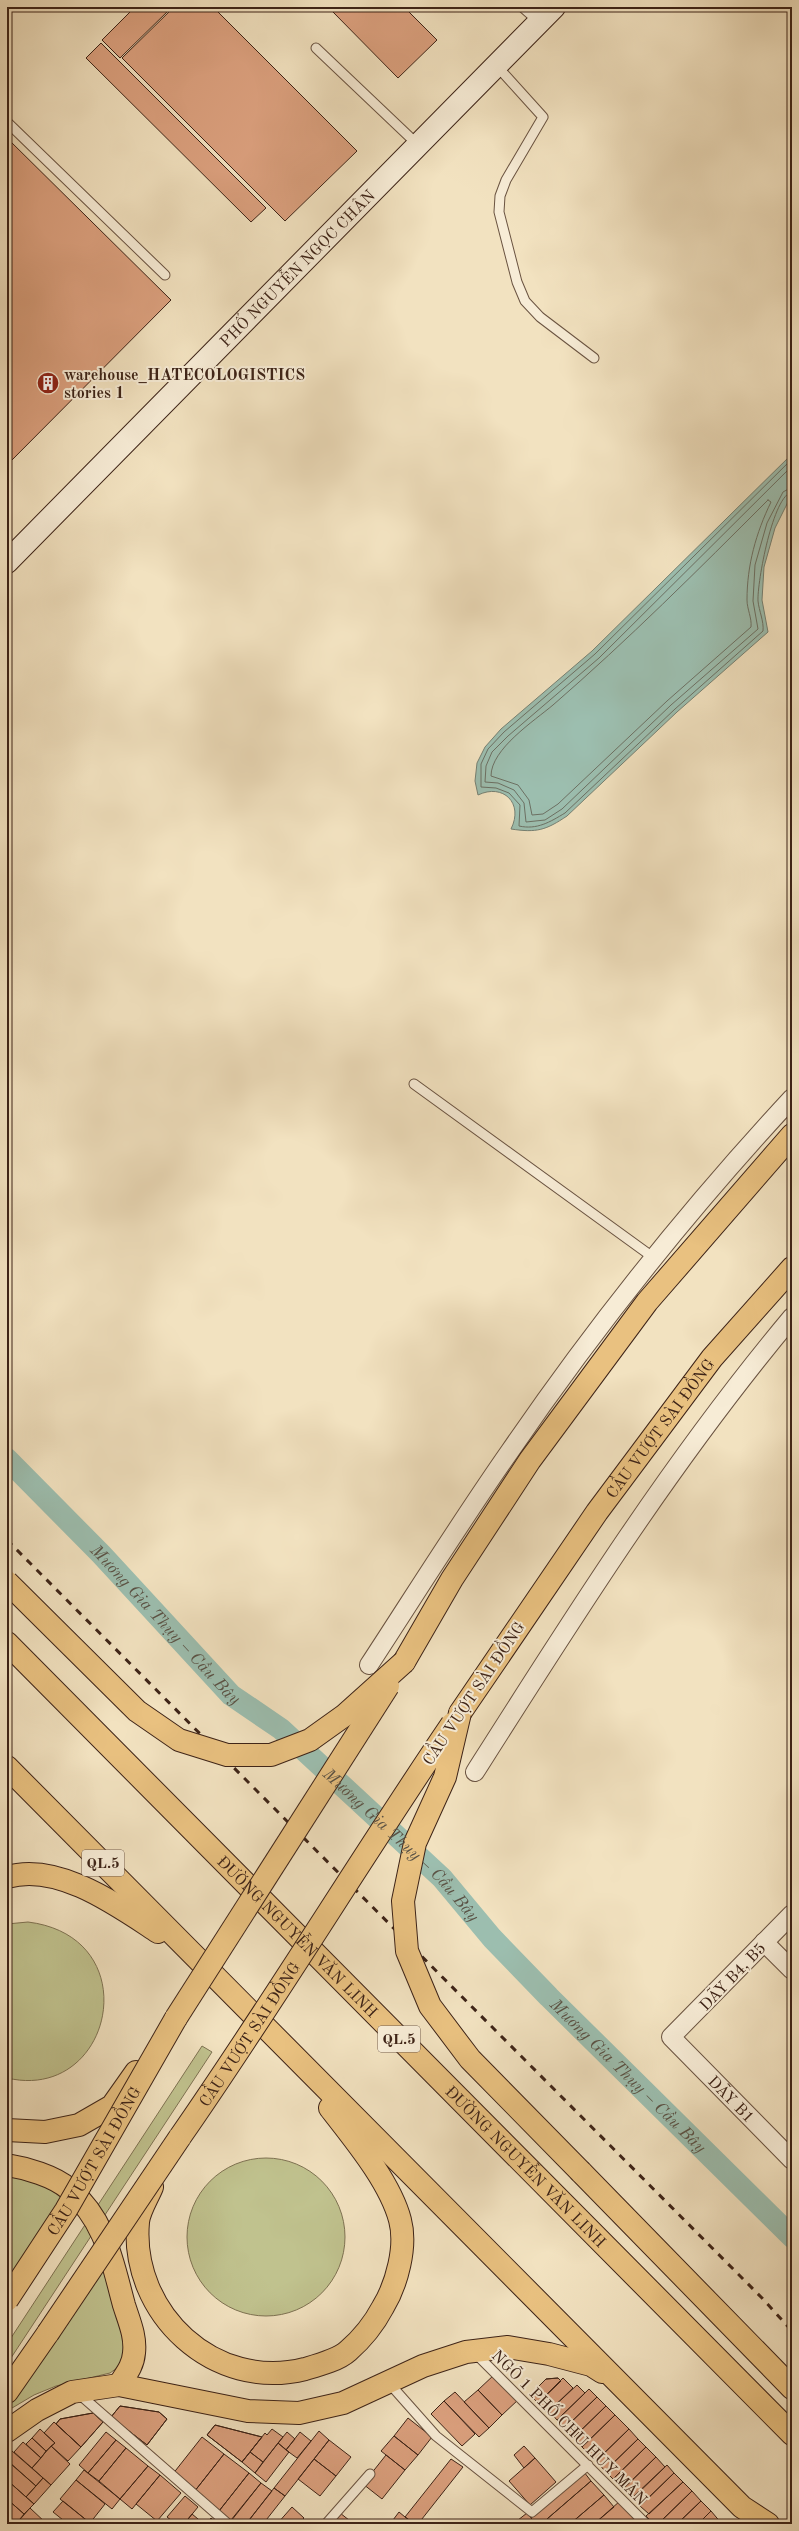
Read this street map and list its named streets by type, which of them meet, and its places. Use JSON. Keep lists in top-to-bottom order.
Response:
{
  "streets": {
    "main road": ["CẦU VƯỢT SÀI ĐỒNG", "QL.5", "ĐƯỜNG NGUYỄN VĂN LINH"],
    "street": ["PHỐ NGUYỄN NGỌC CHÂN", "DÃY B4, B5", "DÃY B1"],
    "lane": ["NGÕ 1 PHỐ CHU HUY MÂN"]
  },
  "crossings": [
    ["DÃY B4, B5", "DÃY B1"]
  ],
  "water": ["Mương Gia Thụy – Cầu Bây"],
  "places": {
    "building": ["warehouse_HATECOLOGISTICS stories 1"]
  }
}
